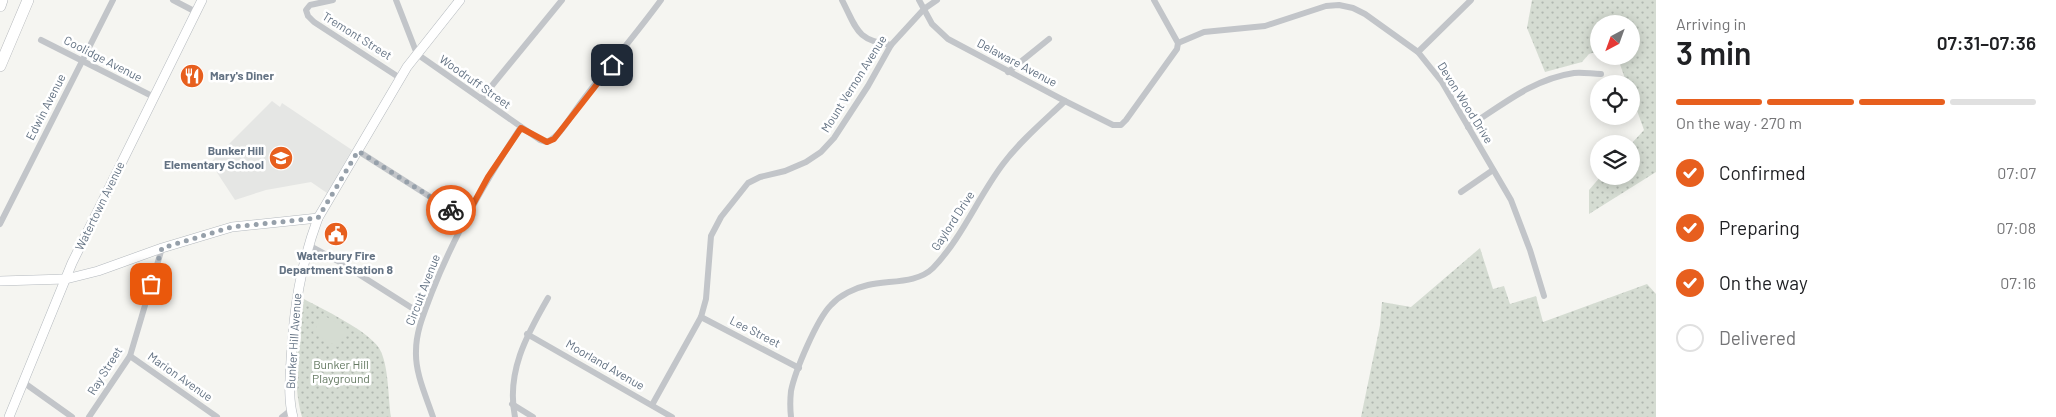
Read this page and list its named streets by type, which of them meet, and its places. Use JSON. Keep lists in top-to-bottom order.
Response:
{
  "streets": {
    "main road": ["Watertown Avenue", "Bunker Hill Avenue"],
    "street": [
      "Tremont Street",
      "Coolidge Avenue",
      "Delaware Avenue",
      "Woodruff Street",
      "Mount Vernon Avenue",
      "Devon Wood Drive",
      "Edwin Avenue",
      "Gaylord Drive",
      "Circuit Avenue",
      "Lee Street",
      "Moorland Avenue",
      "Ray Street",
      "Marion Avenue"
    ]
  },
  "crossings": [
    ["Tremont Street", "Bunker Hill Avenue"],
    ["Coolidge Avenue", "Edwin Avenue"],
    ["Coolidge Avenue", "Watertown Avenue"],
    ["Delaware Avenue", "Mount Vernon Avenue"],
    ["Delaware Avenue", "Devon Wood Drive"],
    ["Delaware Avenue", "Gaylord Drive"],
    ["Woodruff Street", "Circuit Avenue"],
    ["Woodruff Street", "Bunker Hill Avenue"],
    ["Mount Vernon Avenue", "Lee Street"],
    ["Mount Vernon Avenue", "Moorland Avenue"],
    ["Gaylord Drive", "Lee Street"],
    ["Ray Street", "Marion Avenue"]
  ],
  "parks": ["Bunker Hill Playground"],
  "places": {
    "restaurant": ["Mary's Diner"],
    "school or university": ["Bunker Hill Elementary School"],
    "public building": ["Waterbury Fire Department Station 8"]
  },
  "north": "bottom left",
  "page": {
    "heading": ["3 min", "Arriving in", "07:31–07:36"],
    "bar": "On the way · 270 m",
    "list": [
      ["Confirmed", "07:07"],
      ["Preparing", "07:08"],
      ["On the way", "07:16"],
      "Delivered"
    ]
  }
}
